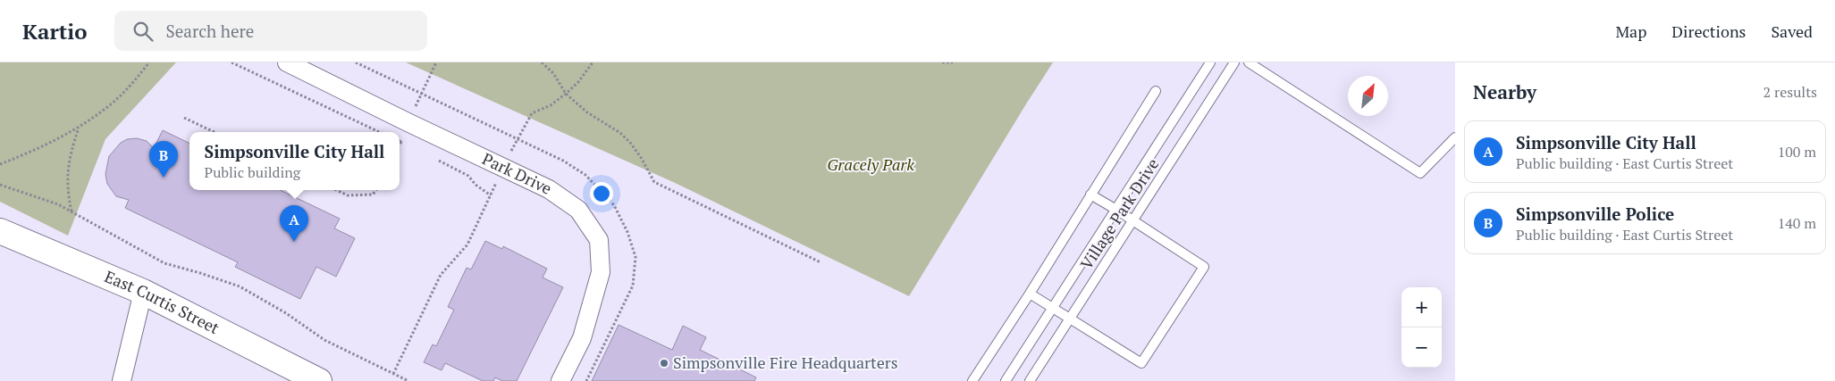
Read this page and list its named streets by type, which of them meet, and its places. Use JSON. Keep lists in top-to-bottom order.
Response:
{
  "streets": {
    "main road": ["East Curtis Street"],
    "street": ["Park Drive"],
    "lane": ["Village Park Drive"]
  },
  "parks": ["Gracely Park"],
  "places": ["Simpsonville Fire Headquarters"],
  "north": "top right",
  "page": {
    "header": "Kartio",
    "search": "Search here",
    "nav": ["Map", "Directions", "Saved"],
    "heading": ["Nearby", "2 results"],
    "list": [
      {
        "mark": "A",
        "name": "Simpsonville City Hall",
        "note": "Public building · East Curtis Street",
        "value": "100 m"
      },
      {
        "mark": "B",
        "name": "Simpsonville Police",
        "note": "Public building · East Curtis Street",
        "value": "140 m"
      }
    ],
    "popup": ["Simpsonville City Hall", "Public building"],
    "pins": ["B", "A"],
    "map_buttons": ["+", "−"]
  }
}
